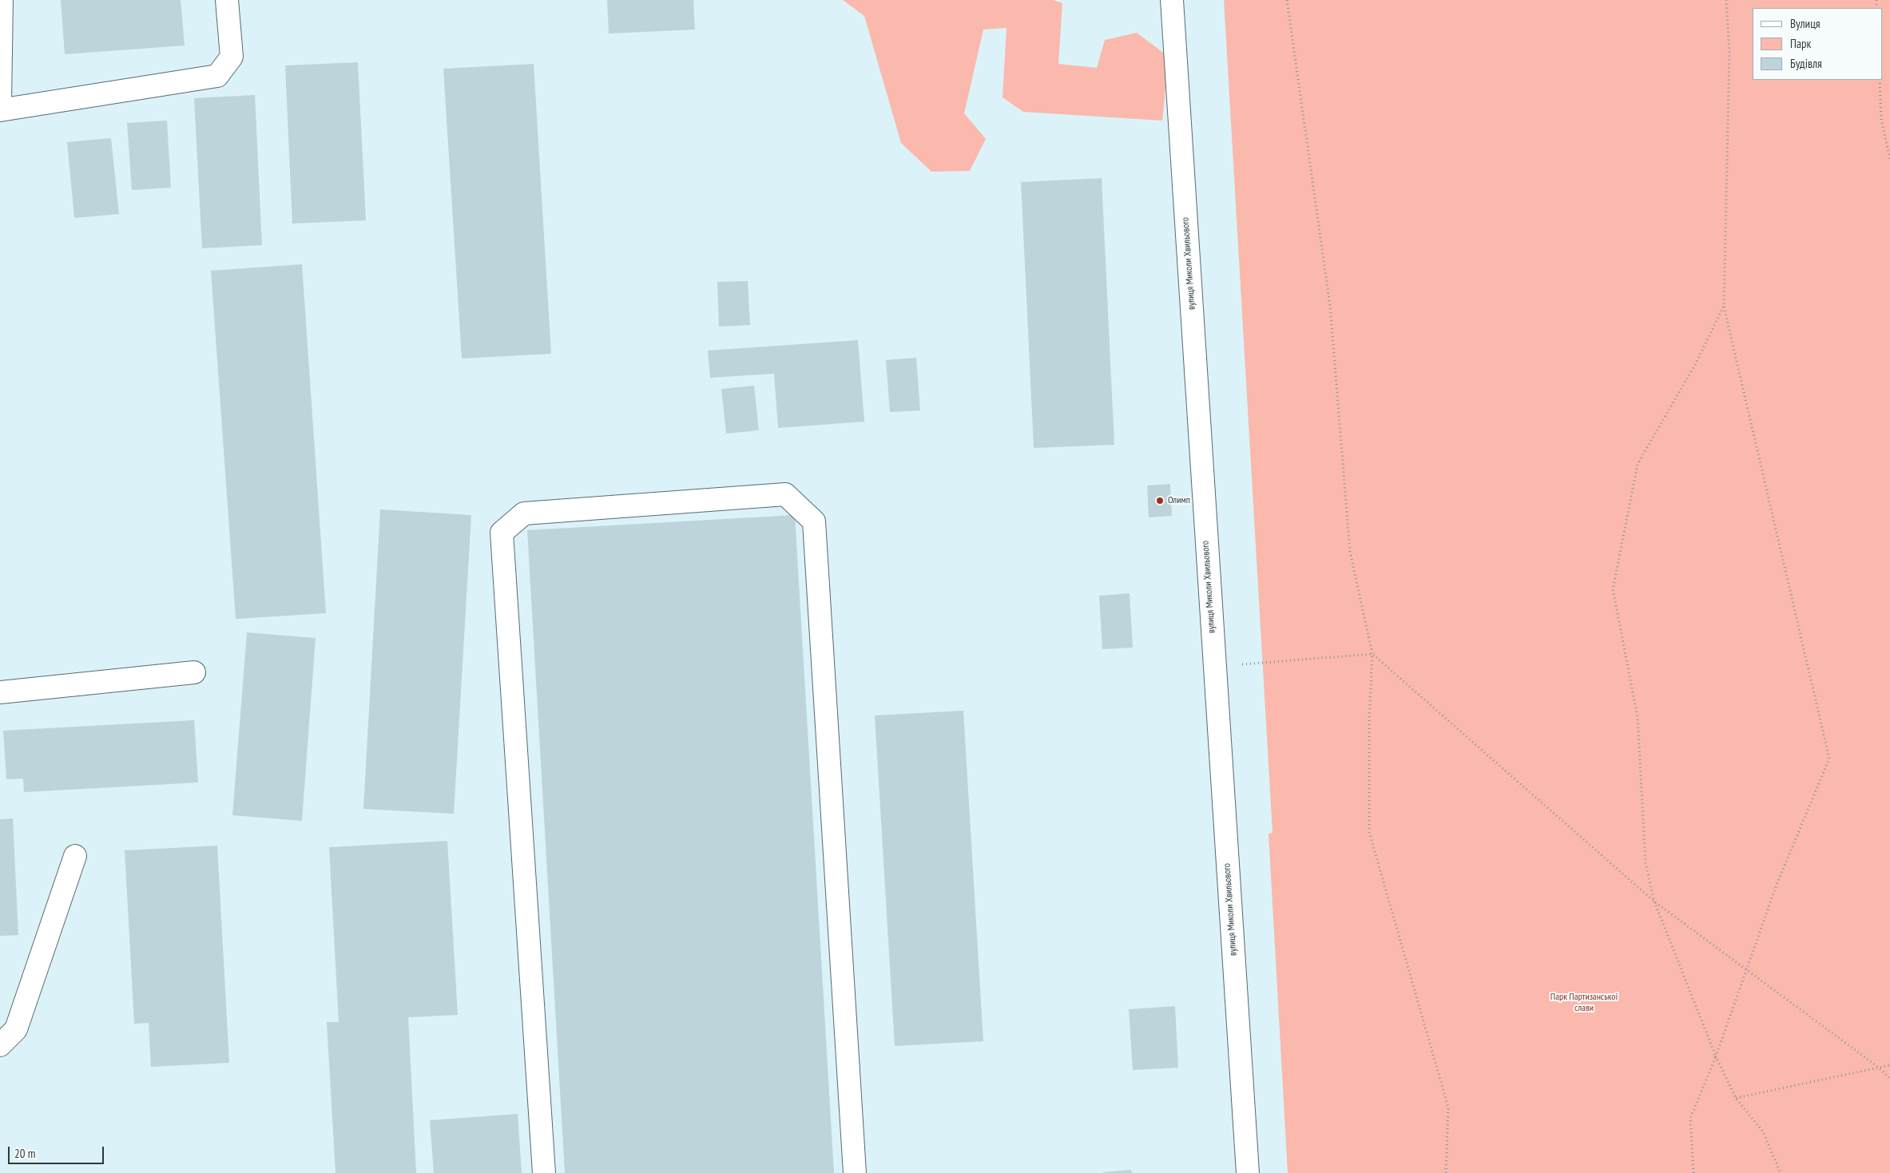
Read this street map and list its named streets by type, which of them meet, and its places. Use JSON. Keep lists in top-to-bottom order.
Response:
{
  "streets": {
    "street": ["вулиця Миколи Хвильового"]
  },
  "parks": ["Парк Партизанської слави"],
  "places": ["Олимп"],
  "legend": ["Вулиця", "Парк", "Будівля"],
  "scale_bar": "20 m"
}
